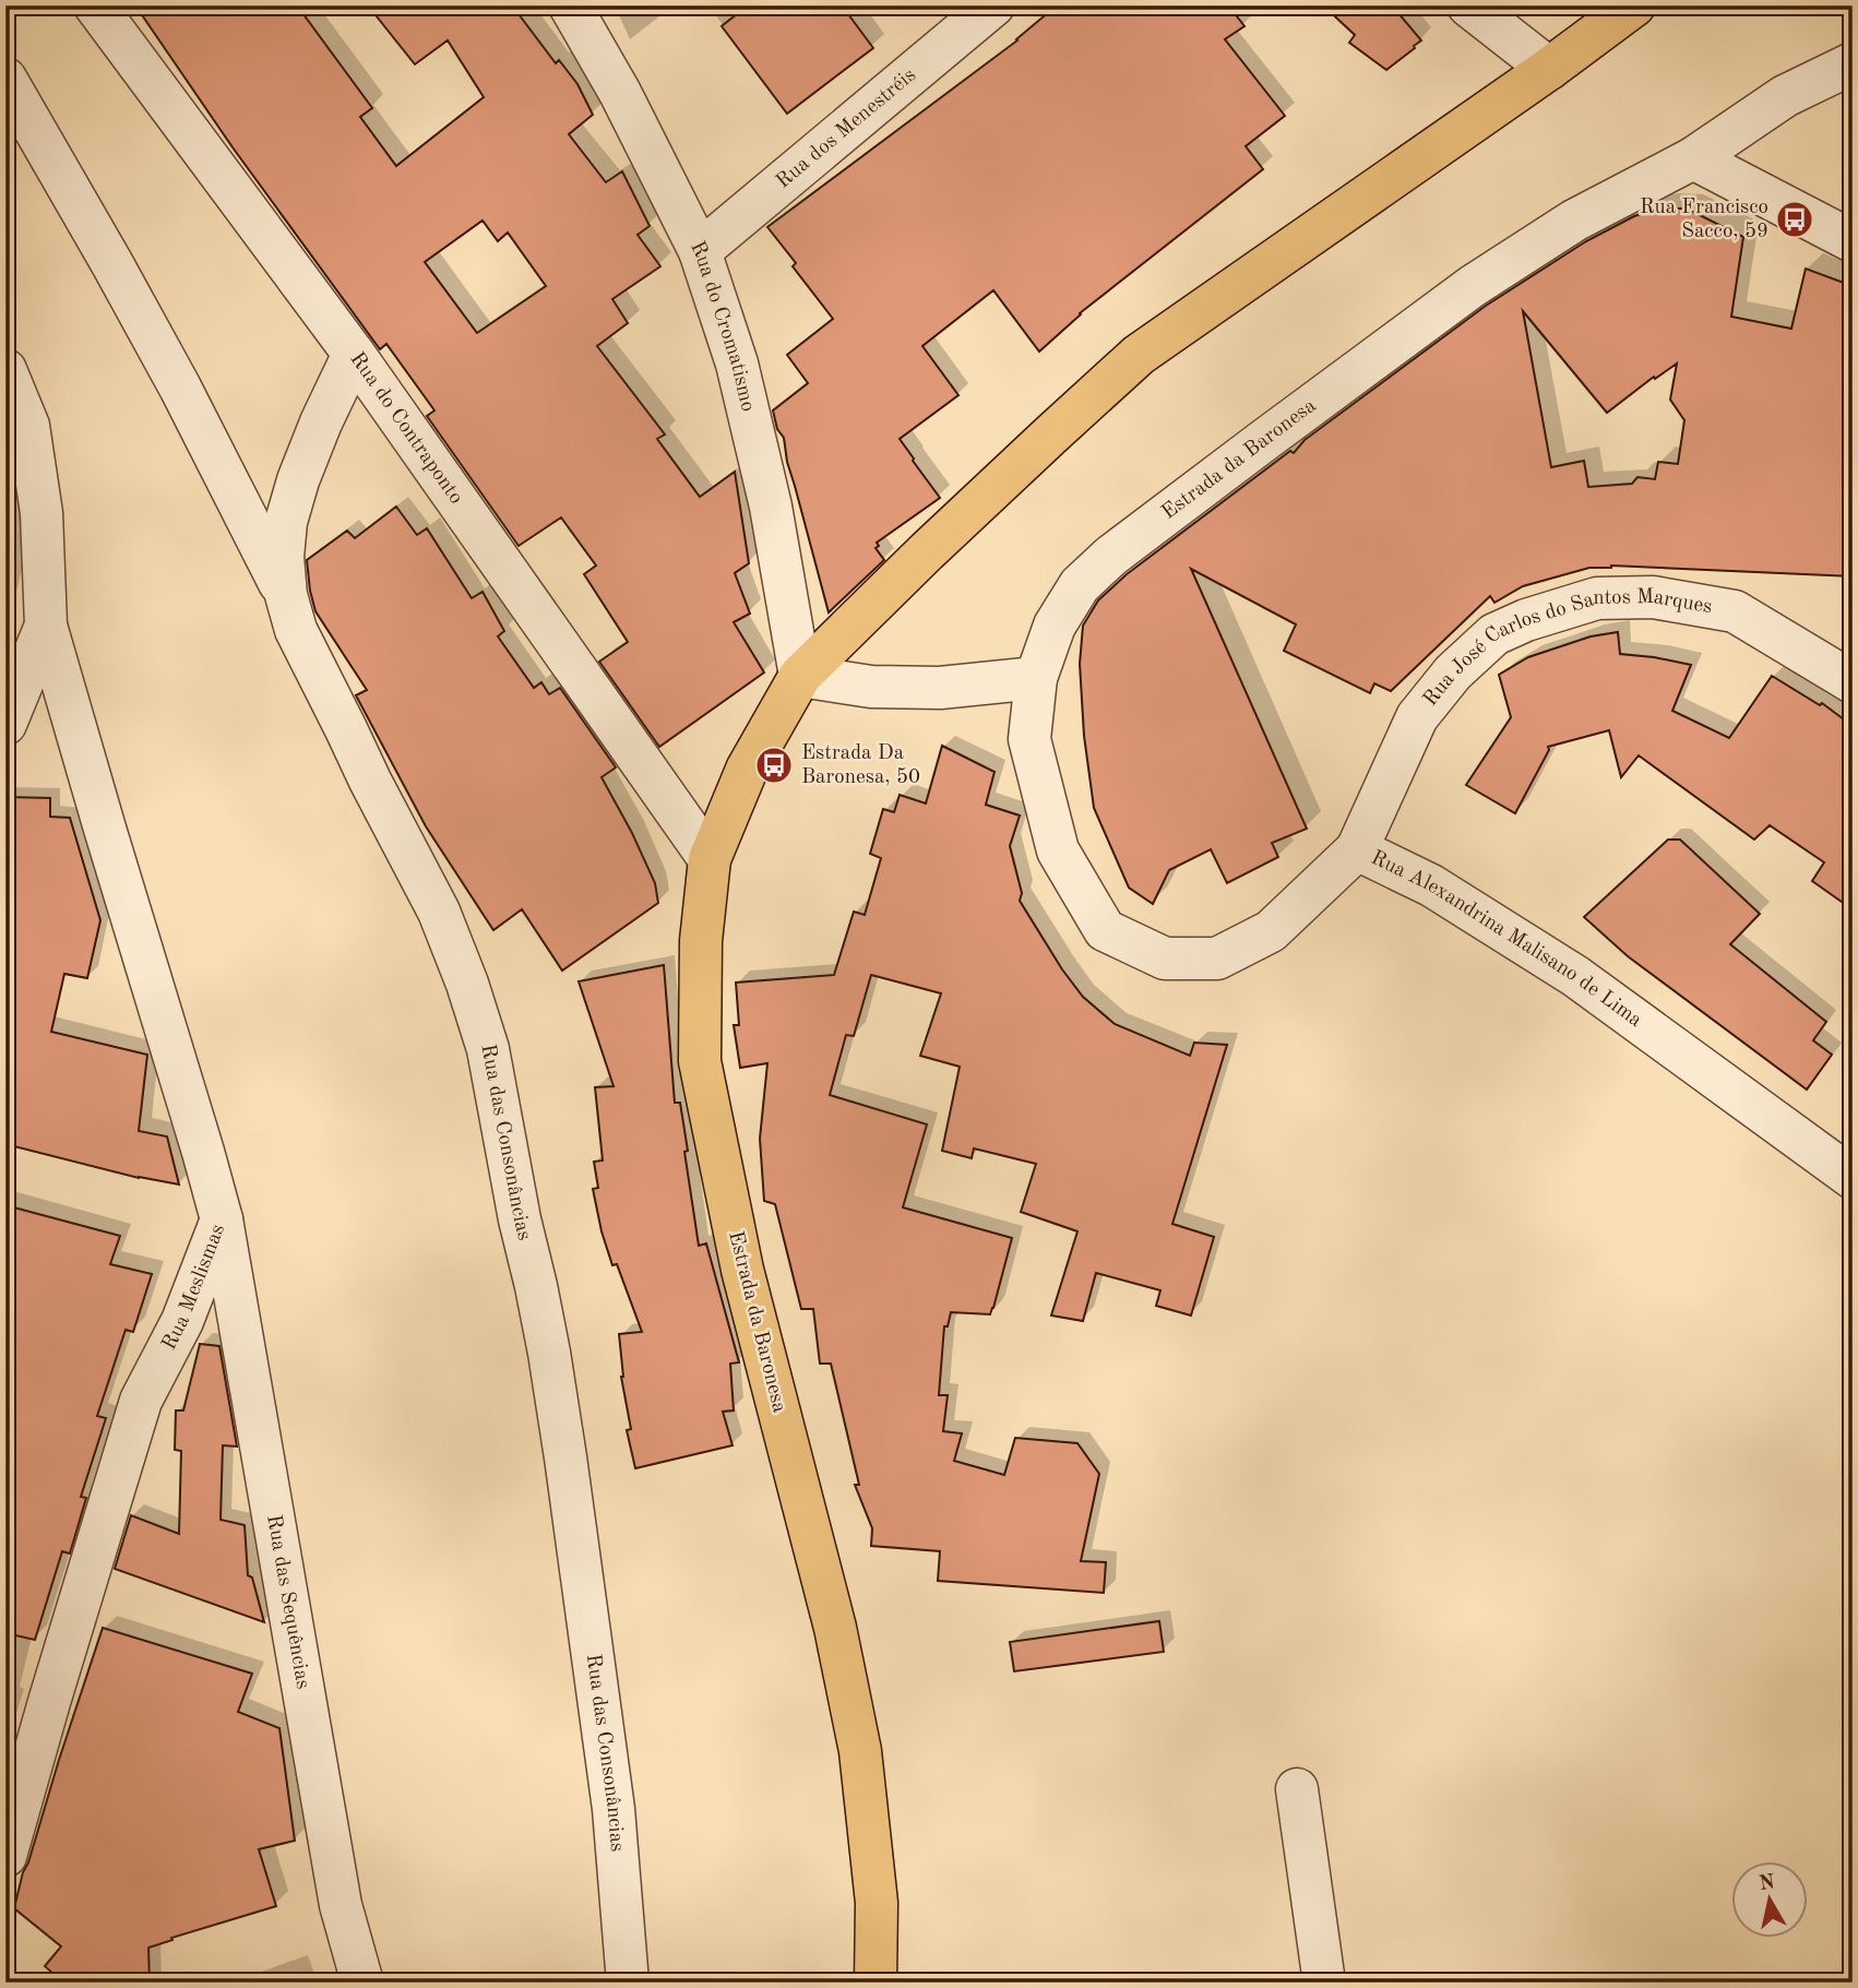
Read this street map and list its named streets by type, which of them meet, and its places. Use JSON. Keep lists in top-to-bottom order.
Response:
{
  "streets": {
    "main road": ["Estrada da Baronesa"],
    "street": [
      "Rua dos Menestréis",
      "Rua do Cromatismo",
      "Rua do Contraponto",
      "Rua José Carlos do Santos Marques",
      "Rua Alexandrina Malisano de Lima",
      "Rua das Consonâncias",
      "Rua Meslismas",
      "Rua das Sequências"
    ]
  },
  "crossings": [
    ["Rua dos Menestréis", "Rua do Cromatismo"],
    ["Rua do Cromatismo", "Estrada da Baronesa"],
    ["Rua do Contraponto", "Estrada da Baronesa"],
    ["Rua do Contraponto", "Rua das Consonâncias"],
    ["Estrada da Baronesa", "Rua Alexandrina Malisano de Lima"],
    ["Rua José Carlos do Santos Marques", "Rua Alexandrina Malisano de Lima"],
    ["Rua Meslismas", "Rua das Sequências"]
  ],
  "places": {
    "bus stop": ["Rua Francisco Sacco, 59", "Estrada Da Baronesa, 50"]
  },
  "north": "top"
}
